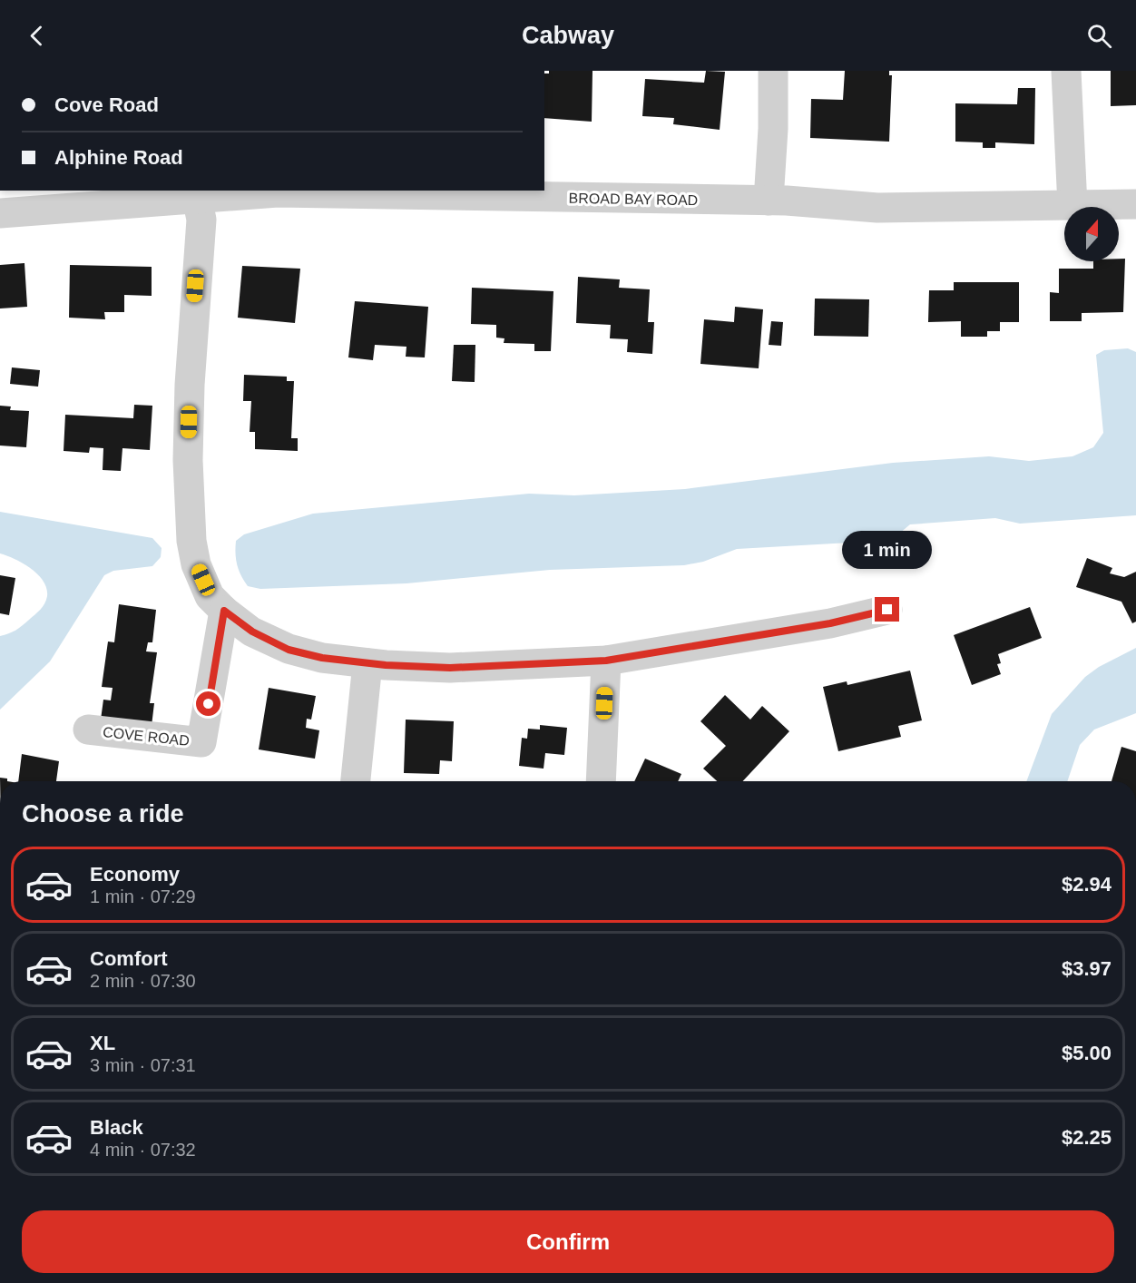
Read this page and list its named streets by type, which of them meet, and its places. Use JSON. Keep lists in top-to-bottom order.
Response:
{
  "streets": {
    "street": ["BROAD BAY ROAD", "COVE ROAD"]
  },
  "north": "top",
  "page": {
    "header": "Cabway",
    "banner": ["Cove Road", "Alphine Road"],
    "bubble": "1 min",
    "heading": "Choose a ride",
    "list": [
      {
        "name": "Economy",
        "note": "1 min · 07:29",
        "value": "$2.94"
      },
      {
        "name": "Comfort",
        "note": "2 min · 07:30",
        "value": "$3.97"
      },
      {
        "name": "XL",
        "note": "3 min · 07:31",
        "value": "$5.00"
      },
      {
        "name": "Black",
        "note": "4 min · 07:32",
        "value": "$2.25"
      }
    ],
    "buttons": "Confirm"
  }
}
